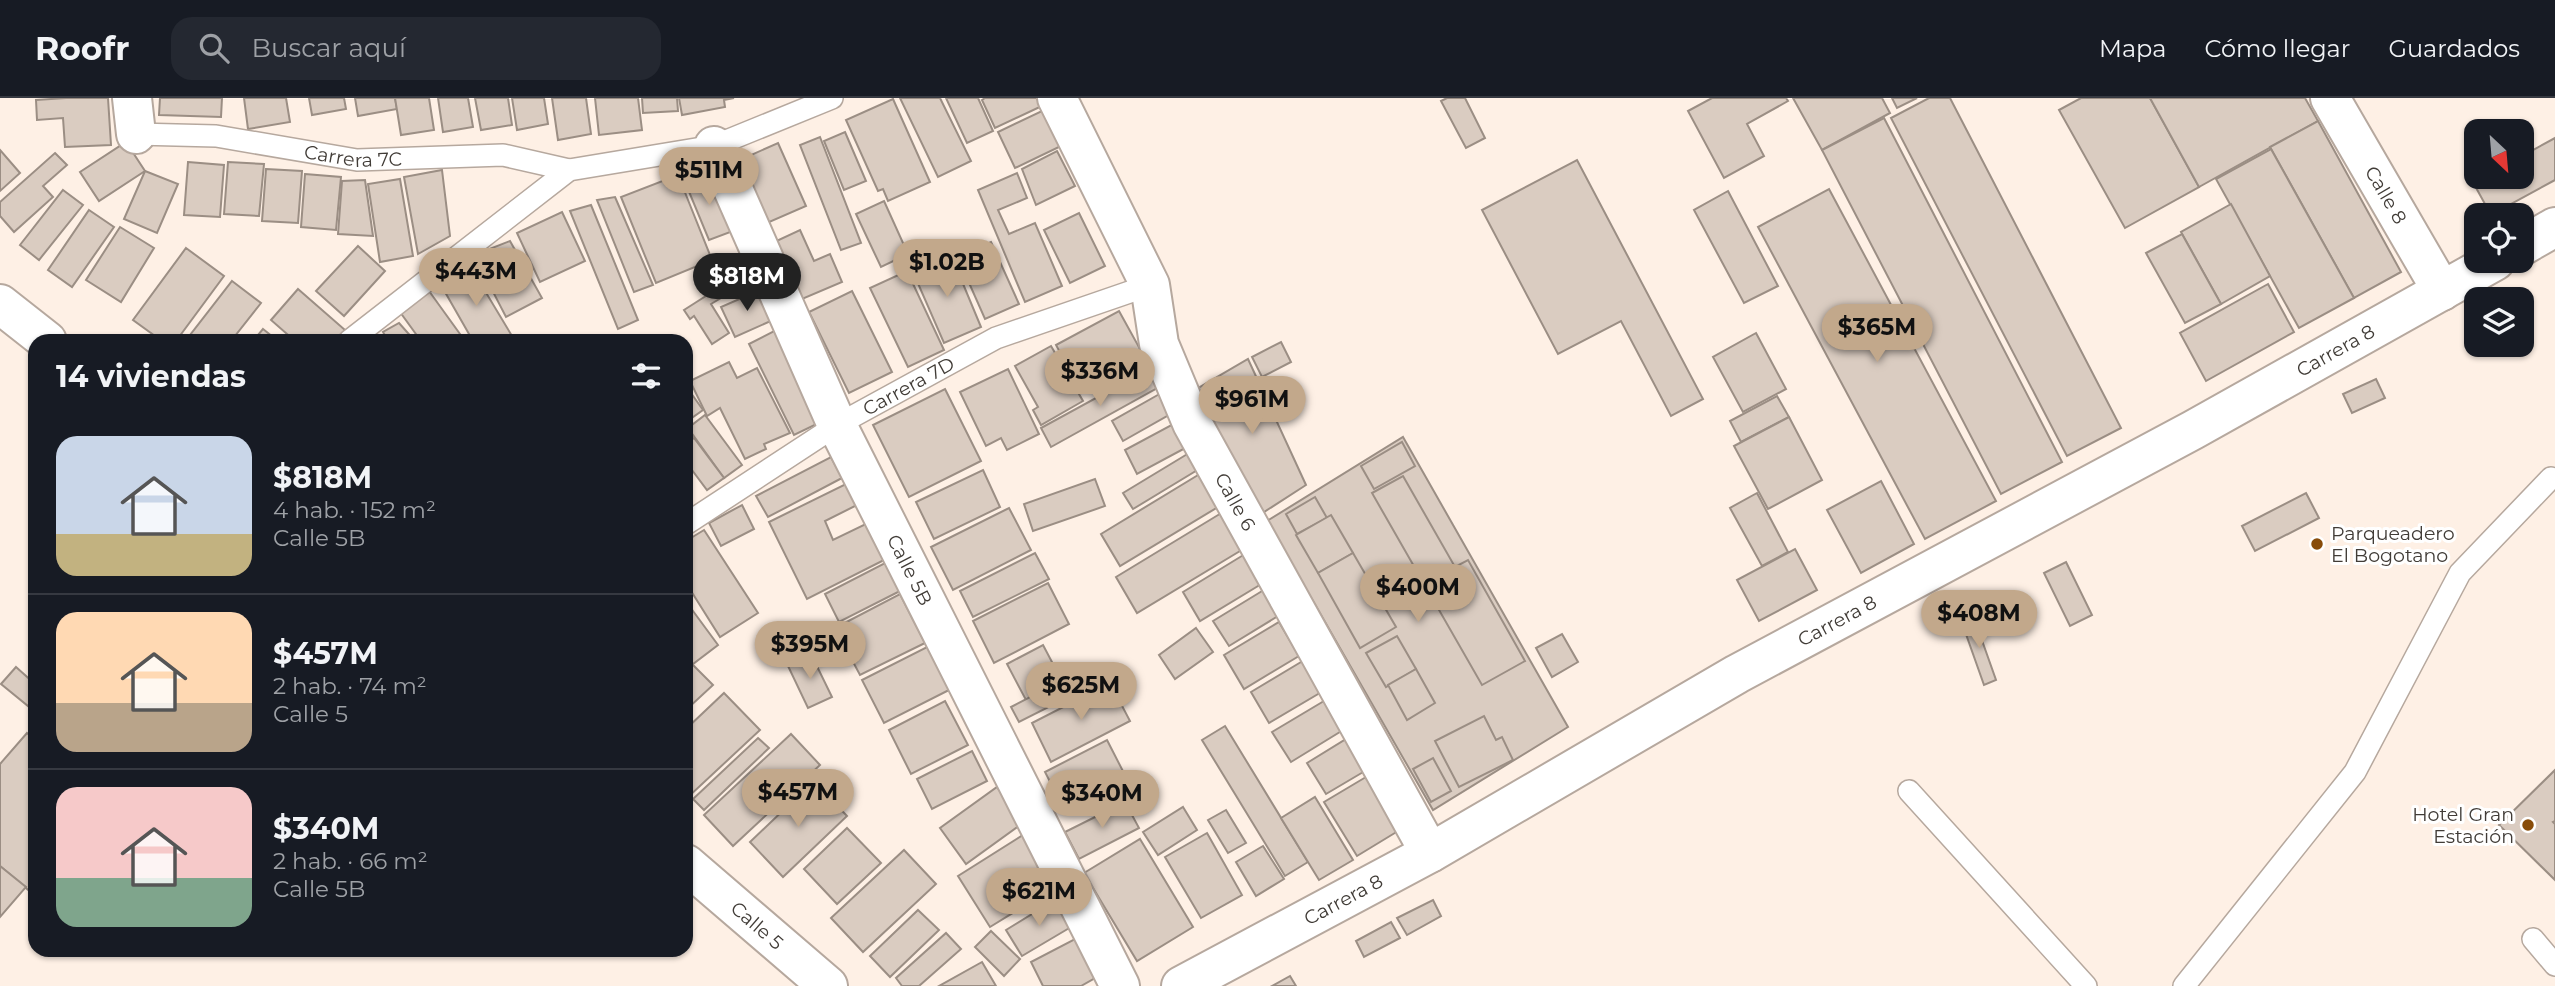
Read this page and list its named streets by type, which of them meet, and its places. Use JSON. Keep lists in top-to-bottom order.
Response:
{
  "streets": {
    "street": [
      "Calle 8",
      "Carrera 8",
      "Calle 6",
      "Calle 5B",
      "Calle 5"
    ],
    "lane": ["Carrera 7C", "Carrera 7D"]
  },
  "crossings": [
    ["Carrera 7C", "Calle 5B"],
    ["Calle 8", "Carrera 8"],
    ["Carrera 8", "Calle 6"],
    ["Carrera 7D", "Calle 6"],
    ["Carrera 7D", "Calle 5B"]
  ],
  "places": ["Parqueadero El Bogotano", "Hotel Gran Estación"],
  "north": "bottom right",
  "page": {
    "header": "Roofr",
    "search": "Buscar aquí",
    "nav": ["Mapa", "Cómo llegar", "Guardados"],
    "price": [
      "$511M",
      "$1.02B",
      "$443M",
      "$818M",
      "$365M",
      "$336M",
      "$961M",
      "$400M",
      "$408M",
      "$395M",
      "$625M",
      "$457M",
      "$340M",
      "$621M"
    ],
    "heading": "14 viviendas",
    "list": [
      {
        "name": "$818M",
        "note": "4 hab. · 152 m² · Calle 5B"
      },
      {
        "name": "$457M",
        "note": "2 hab. · 74 m² · Calle 5"
      },
      {
        "name": "$340M",
        "note": "2 hab. · 66 m² · Calle 5B"
      }
    ]
  }
}
